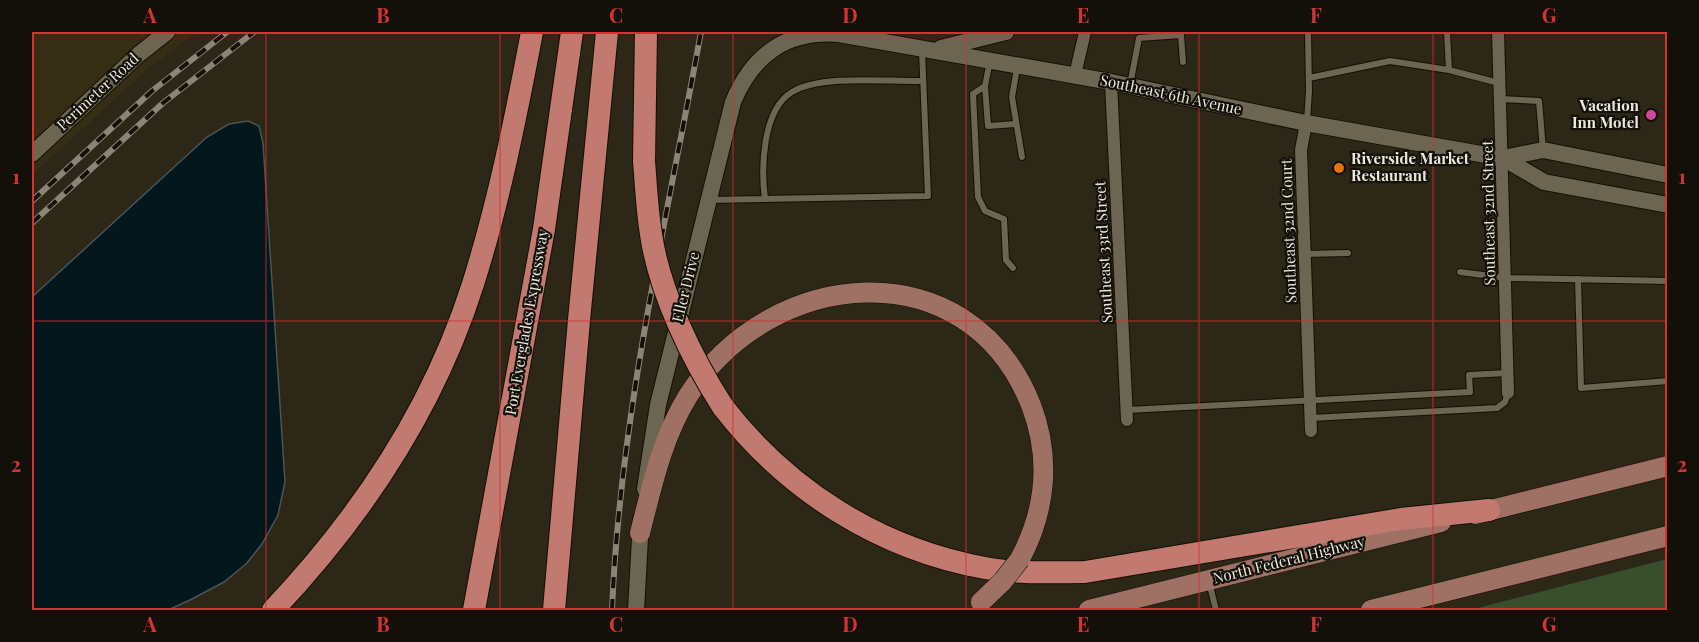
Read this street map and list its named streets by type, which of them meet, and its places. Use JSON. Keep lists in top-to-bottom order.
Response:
{
  "streets": {
    "highway": ["Port Everglades Expressway"],
    "main road": ["North Federal Highway"],
    "street": [
      "Perimeter Road",
      "Southeast 6th Avenue",
      "Southeast 32nd Street",
      "Southeast 32nd Court",
      "Southeast 33rd Street",
      "Eller Drive"
    ]
  },
  "crossings": [
    ["Southeast 6th Avenue", "Southeast 32nd Street"],
    ["Southeast 6th Avenue", "Southeast 32nd Court"],
    ["Southeast 6th Avenue", "Southeast 33rd Street"],
    ["Southeast 6th Avenue", "Eller Drive"]
  ],
  "places": ["Vacation Inn Motel", "Riverside Market Restaurant"],
  "grid": {
    "columns": [
      "A",
      "B",
      "C",
      "D",
      "E",
      "F",
      "G"
    ],
    "rows": ["1", "2"]
  }
}
